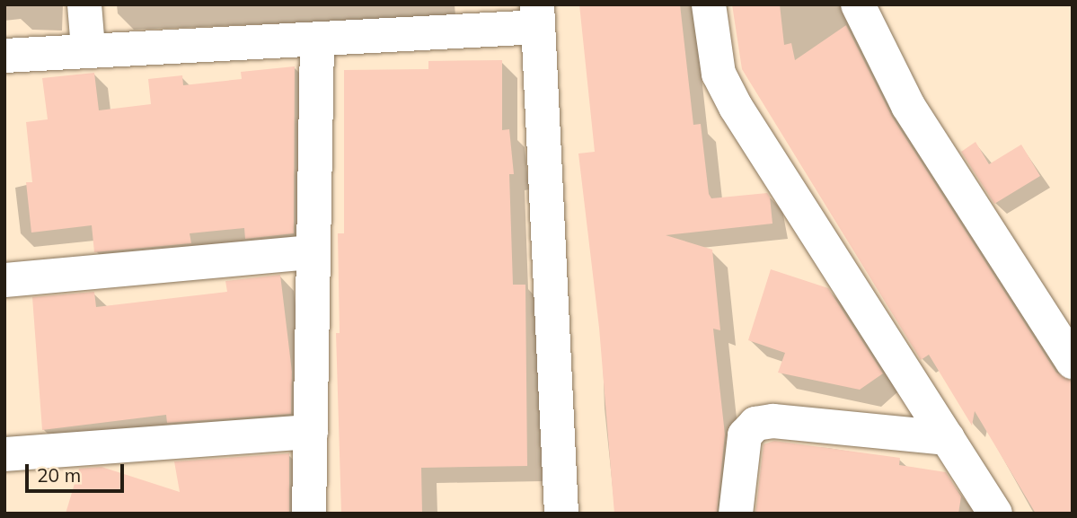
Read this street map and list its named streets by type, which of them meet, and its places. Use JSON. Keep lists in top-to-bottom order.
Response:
{
  "scale_bar": "20 m"
}
